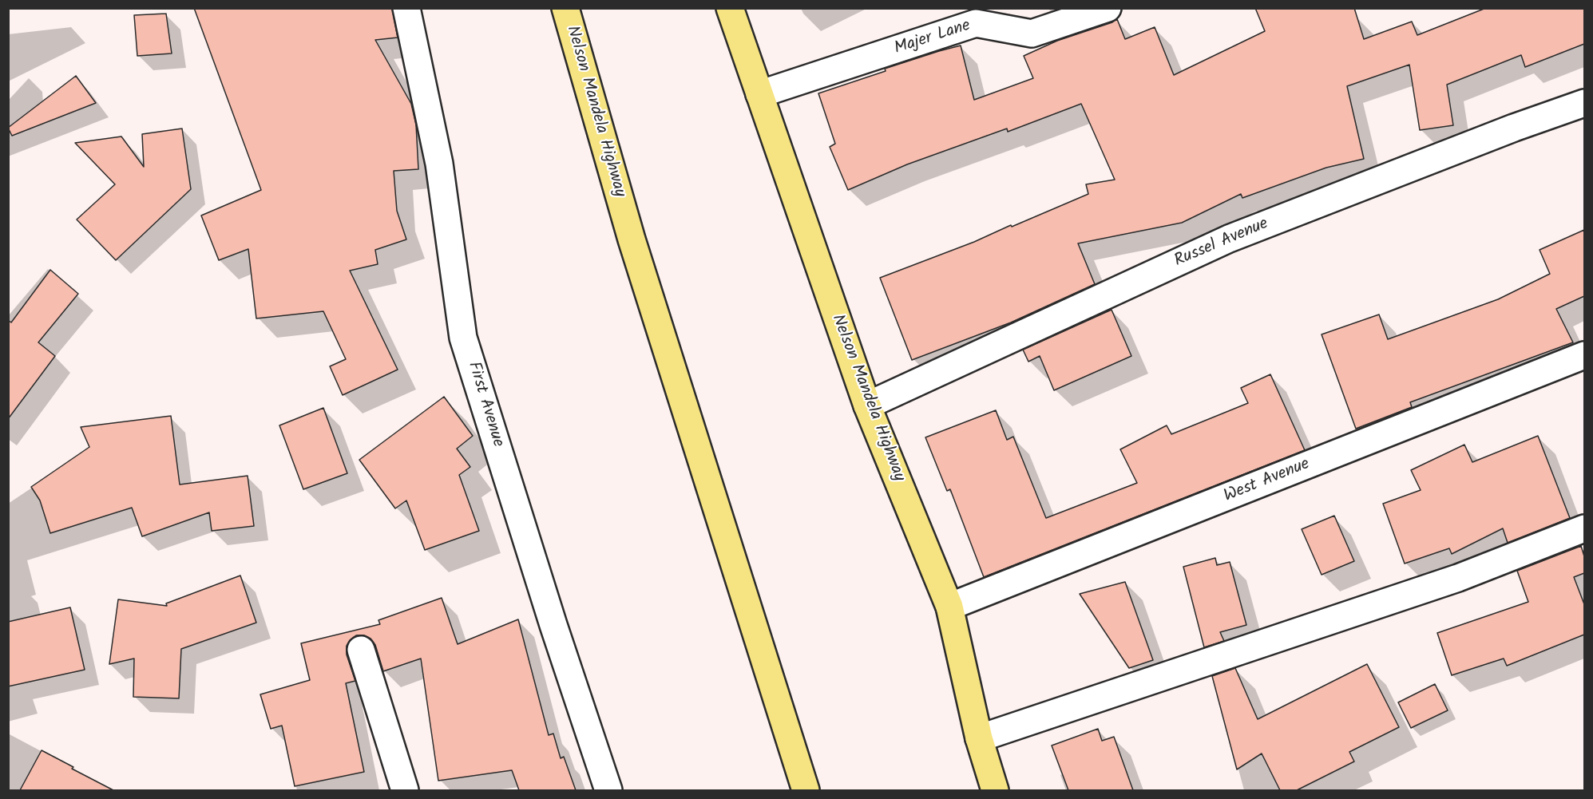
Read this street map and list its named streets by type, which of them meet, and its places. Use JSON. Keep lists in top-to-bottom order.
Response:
{
  "streets": {
    "highway": ["Nelson Mandela Highway"],
    "street": [
      "Majer Lane",
      "Russel Avenue",
      "First Avenue",
      "West Avenue"
    ]
  },
  "crossings": [
    ["Majer Lane", "Nelson Mandela Highway"],
    ["Nelson Mandela Highway", "Russel Avenue"],
    ["Nelson Mandela Highway", "West Avenue"]
  ]
}
